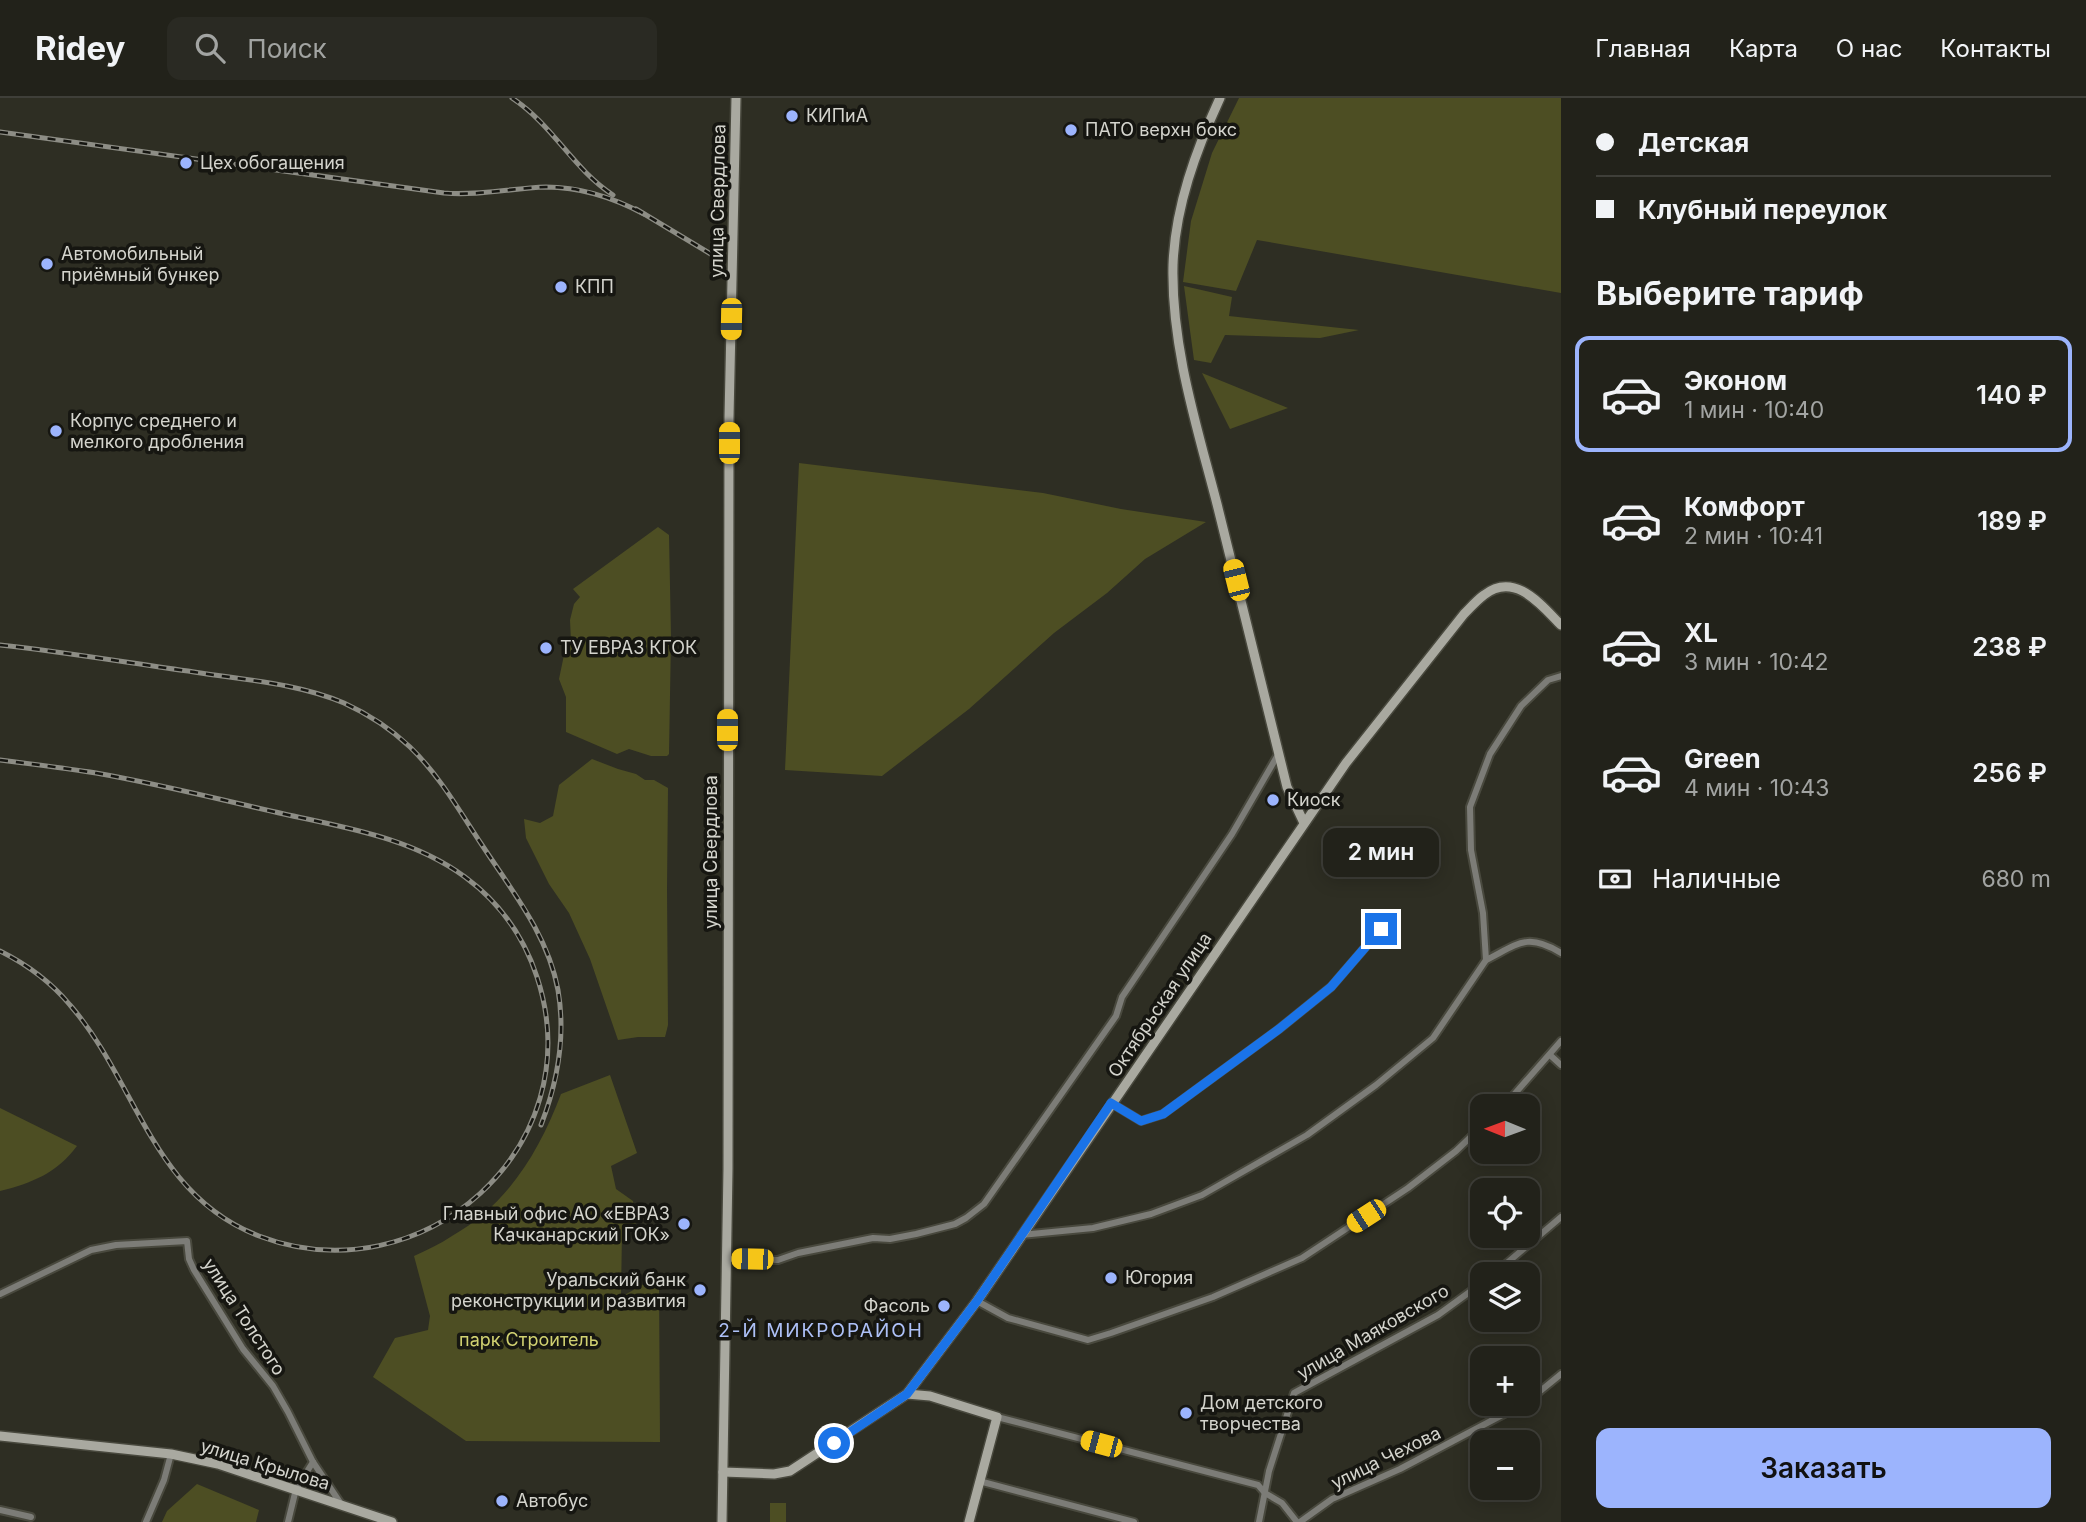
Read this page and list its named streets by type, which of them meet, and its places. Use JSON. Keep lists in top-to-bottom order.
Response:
{
  "streets": {
    "street": [
      "улица Свердлова",
      "Октябрьская улица",
      "улица Толстого",
      "улица Маяковского",
      "улица Чехова",
      "улица Крылова"
    ]
  },
  "crossings": [
    ["улица Свердлова", "Октябрьская улица"],
    ["улица Толстого", "улица Крылова"]
  ],
  "districts": ["2-Й МИКРОРАЙОН"],
  "parks": ["парк Строитель"],
  "places": [
    "КИПиА",
    "ПАТО верхн бокс",
    "Цех обогащения",
    "Автомобильный приёмный бункер",
    "КПП",
    "Корпус среднего и мелкого дробления",
    "ТУ ЕВРАЗ КГОК",
    "Киоск",
    "Главный офис АО «ЕВРАЗ Качканарский ГОК»",
    "Югория",
    "Уральский банк реконструкции и развития",
    "Фасоль",
    "Дом детского творчества",
    "Автобус"
  ],
  "north": "left",
  "page": {
    "header": "Ridey",
    "search": "Поиск",
    "nav": [
      "Главная",
      "Карта",
      "О нас",
      "Контакты"
    ],
    "banner": ["Детская", "Клубный переулок"],
    "heading": "Выберите тариф",
    "list": [
      {
        "name": "Эконом",
        "note": "1 мин · 10:40",
        "value": "140 ₽"
      },
      {
        "name": "Комфорт",
        "note": "2 мин · 10:41",
        "value": "189 ₽"
      },
      {
        "name": "XL",
        "note": "3 мин · 10:42",
        "value": "238 ₽"
      },
      {
        "name": "Green",
        "note": "4 мин · 10:43",
        "value": "256 ₽"
      }
    ],
    "bubble": "2 мин",
    "pay": ["Наличные", "680 m"],
    "map_buttons": ["+", "−"],
    "buttons": "Заказать"
  }
}
